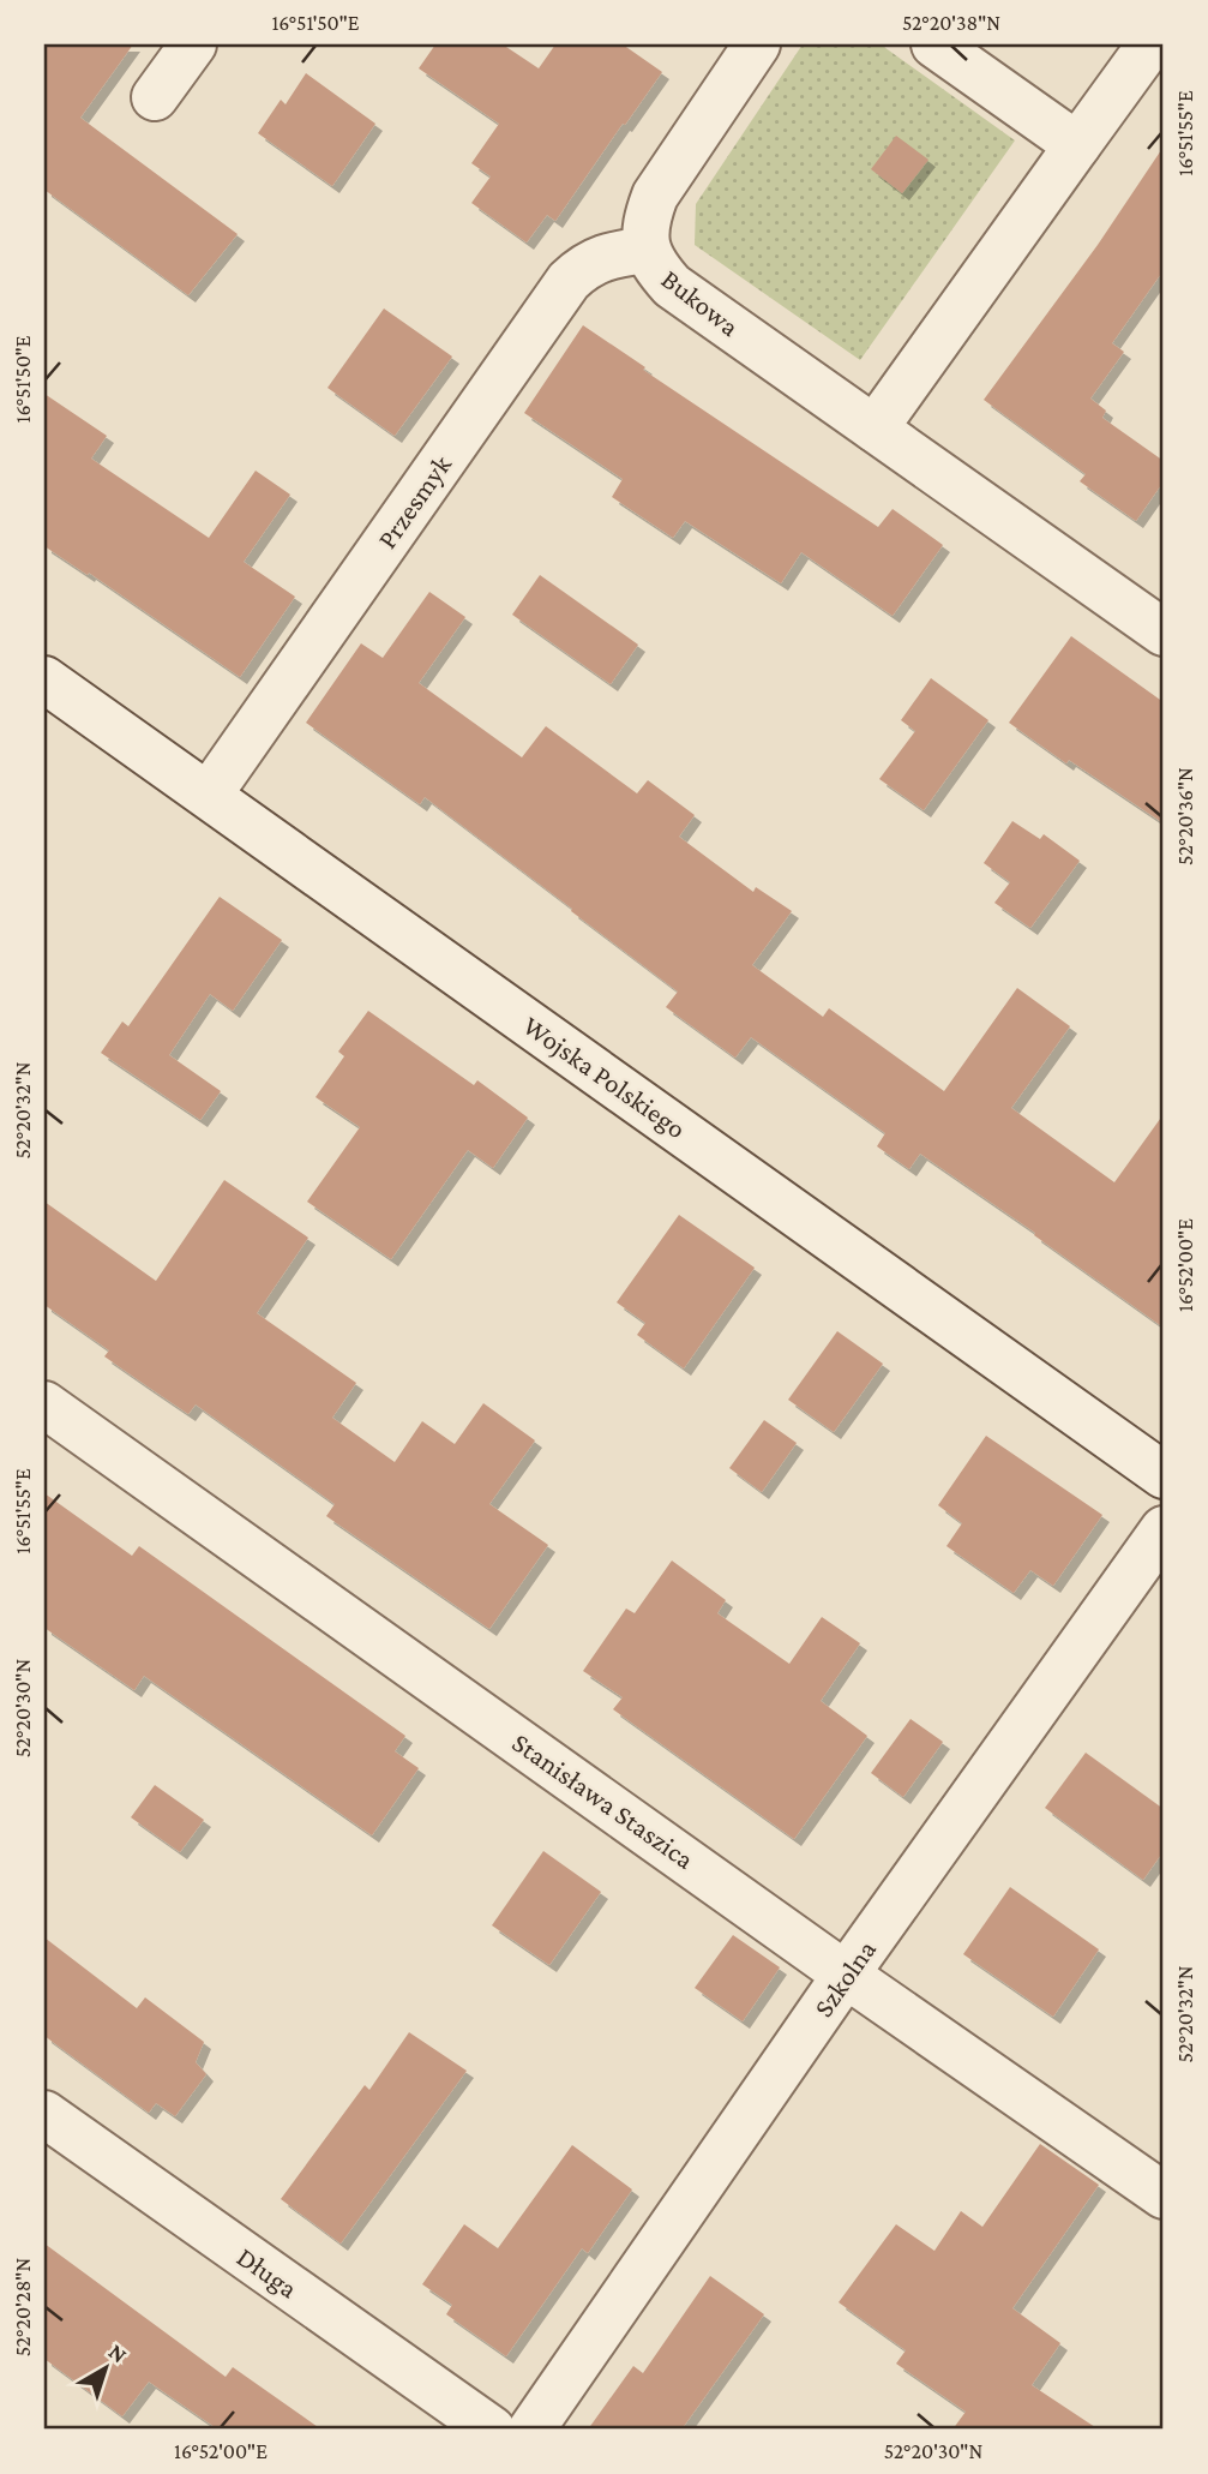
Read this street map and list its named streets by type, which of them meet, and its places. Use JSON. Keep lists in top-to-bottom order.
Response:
{
  "streets": {
    "street": [
      "Bukowa",
      "Przesmyk",
      "Wojska Polskiego",
      "Stanisława Staszica",
      "Szkolna",
      "Długa"
    ]
  },
  "crossings": [
    ["Bukowa", "Przesmyk"],
    ["Przesmyk", "Wojska Polskiego"],
    ["Stanisława Staszica", "Szkolna"]
  ],
  "north": "top right",
  "coordinates": [
    "16°51'50\"E",
    "52°20'38\"N",
    "16°51'55\"E",
    "52°20'36\"N",
    "52°20'32\"N",
    "16°52'00\"E",
    "52°20'30\"N",
    "52°20'28\"N"
  ]
}
